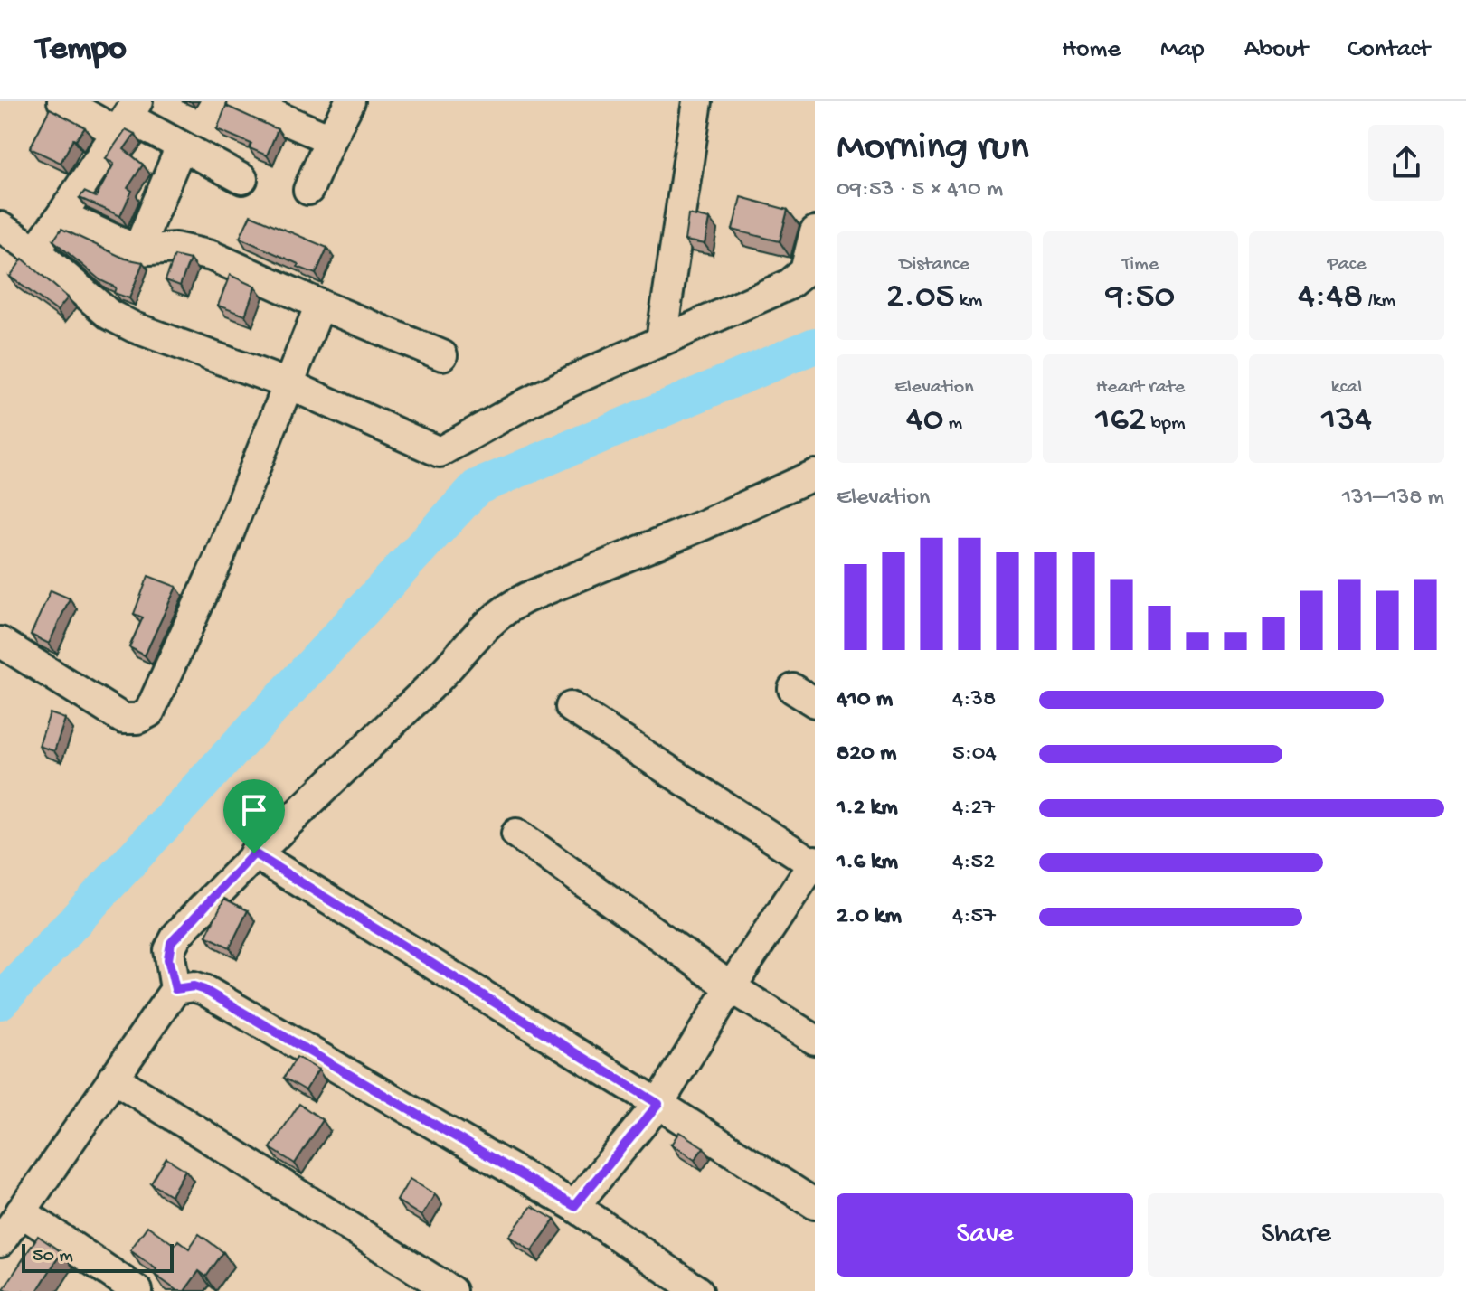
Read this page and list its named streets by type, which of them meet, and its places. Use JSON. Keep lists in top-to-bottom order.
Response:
{
  "scale_bar": "50 m",
  "page": {
    "header": "Tempo",
    "nav": [
      "Home",
      "Map",
      "About",
      "Contact"
    ],
    "heading": ["Morning run", "09:53 · 5 × 410 m"],
    "stats": [
      ["Distance", "2.05 km"],
      ["Time", "9:50"],
      ["Pace", "4:48 /km"],
      ["Elevation", "40 m"],
      ["Heart rate", "162 bpm"],
      ["kcal", "134"]
    ],
    "chart": ["Elevation", "131–138 m"],
    "list": [
      {
        "name": "410 m",
        "note": "4:38"
      },
      {
        "name": "820 m",
        "note": "5:04"
      },
      {
        "name": "1.2 km",
        "note": "4:27"
      },
      {
        "name": "1.6 km",
        "note": "4:52"
      },
      {
        "name": "2.0 km",
        "note": "4:57"
      }
    ],
    "buttons": ["Save", "Share"],
    "scale": "50 m"
  }
}
